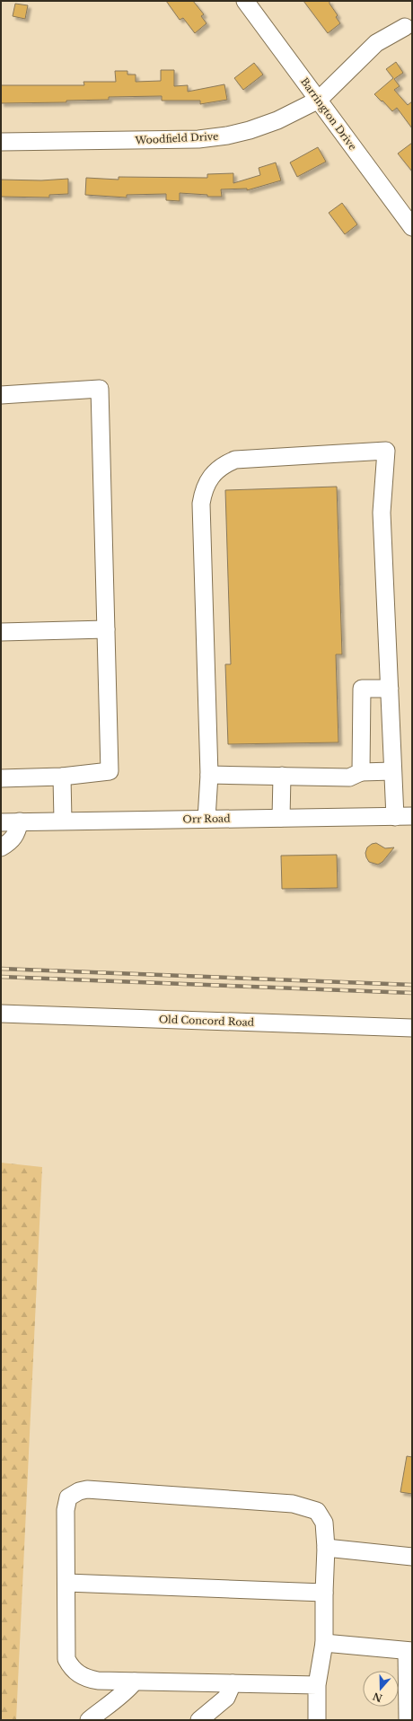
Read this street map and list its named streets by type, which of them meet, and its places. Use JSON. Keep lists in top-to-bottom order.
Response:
{
  "streets": {
    "street": [
      "Barrington Drive",
      "Woodfield Drive",
      "Orr Road",
      "Old Concord Road"
    ]
  },
  "crossings": [
    ["Barrington Drive", "Woodfield Drive"]
  ],
  "north": "bottom"
}
